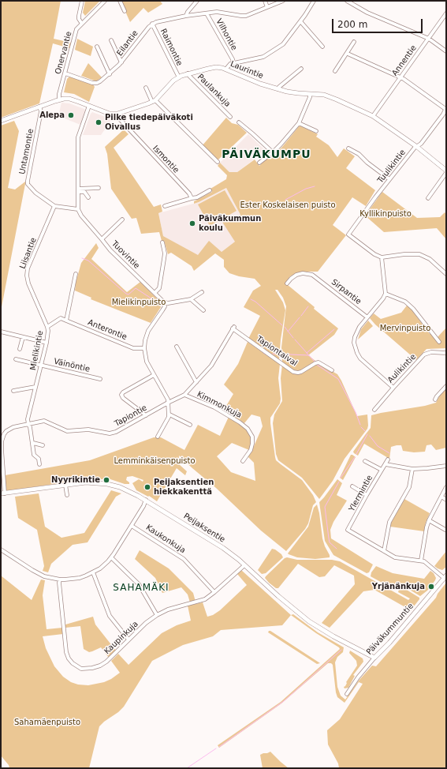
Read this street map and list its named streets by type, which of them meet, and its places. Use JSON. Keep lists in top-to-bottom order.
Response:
{
  "streets": {
    "street": [
      "Vilhontie",
      "Eilantie",
      "Raimontie",
      "Onervantie",
      "Annentie",
      "Laurintie",
      "Paulankuja",
      "Untamontie",
      "Ismontie",
      "Tuulikintie",
      "Liisantie",
      "Tuovintie",
      "Sirpantie",
      "Anterontie",
      "Mielikintie",
      "Tapiontaival",
      "Väinöntie",
      "Aulikintie",
      "Kimmonkuja",
      "Tapiontie",
      "Ylermintie",
      "Peijaksentie",
      "Kaukonkuja",
      "Päiväkummuntie",
      "Kaupinkuja"
    ]
  },
  "crossings": [
    ["Eilantie", "Raimontie"],
    ["Eilantie", "Onervantie"],
    ["Raimontie", "Laurintie"],
    ["Onervantie", "Laurintie"],
    ["Annentie", "Laurintie"],
    ["Laurintie", "Paulankuja"],
    ["Laurintie", "Untamontie"],
    ["Laurintie", "Ismontie"],
    ["Laurintie", "Tuulikintie"],
    ["Untamontie", "Liisantie"],
    ["Liisantie", "Mielikintie"],
    ["Anterontie", "Mielikintie"],
    ["Mielikintie", "Väinöntie"],
    ["Mielikintie", "Tapiontie"],
    ["Tapiontaival", "Tapiontie"],
    ["Kimmonkuja", "Tapiontie"],
    ["Tapiontie", "Peijaksentie"],
    ["Peijaksentie", "Päiväkummuntie"],
    ["Kaukonkuja", "Kaupinkuja"]
  ],
  "districts": ["PÄIVÄKUMPU", "SAHAMÄKI"],
  "parks": [
    "Ester Koskelaisen puisto",
    "Kyllikinpuisto",
    "Mielikinpuisto",
    "Mervinpuisto",
    "Lemminkäisenpuisto",
    "Sahamäenpuisto"
  ],
  "places": [
    "Alepa",
    "Pilke tiedepäiväkoti Oivallus",
    "Päiväkummun koulu",
    "Nyyrikintie",
    "Peijaksentien hiekkakenttä",
    "Yrjänänkuja"
  ],
  "scale_bar": "200 m"
}
